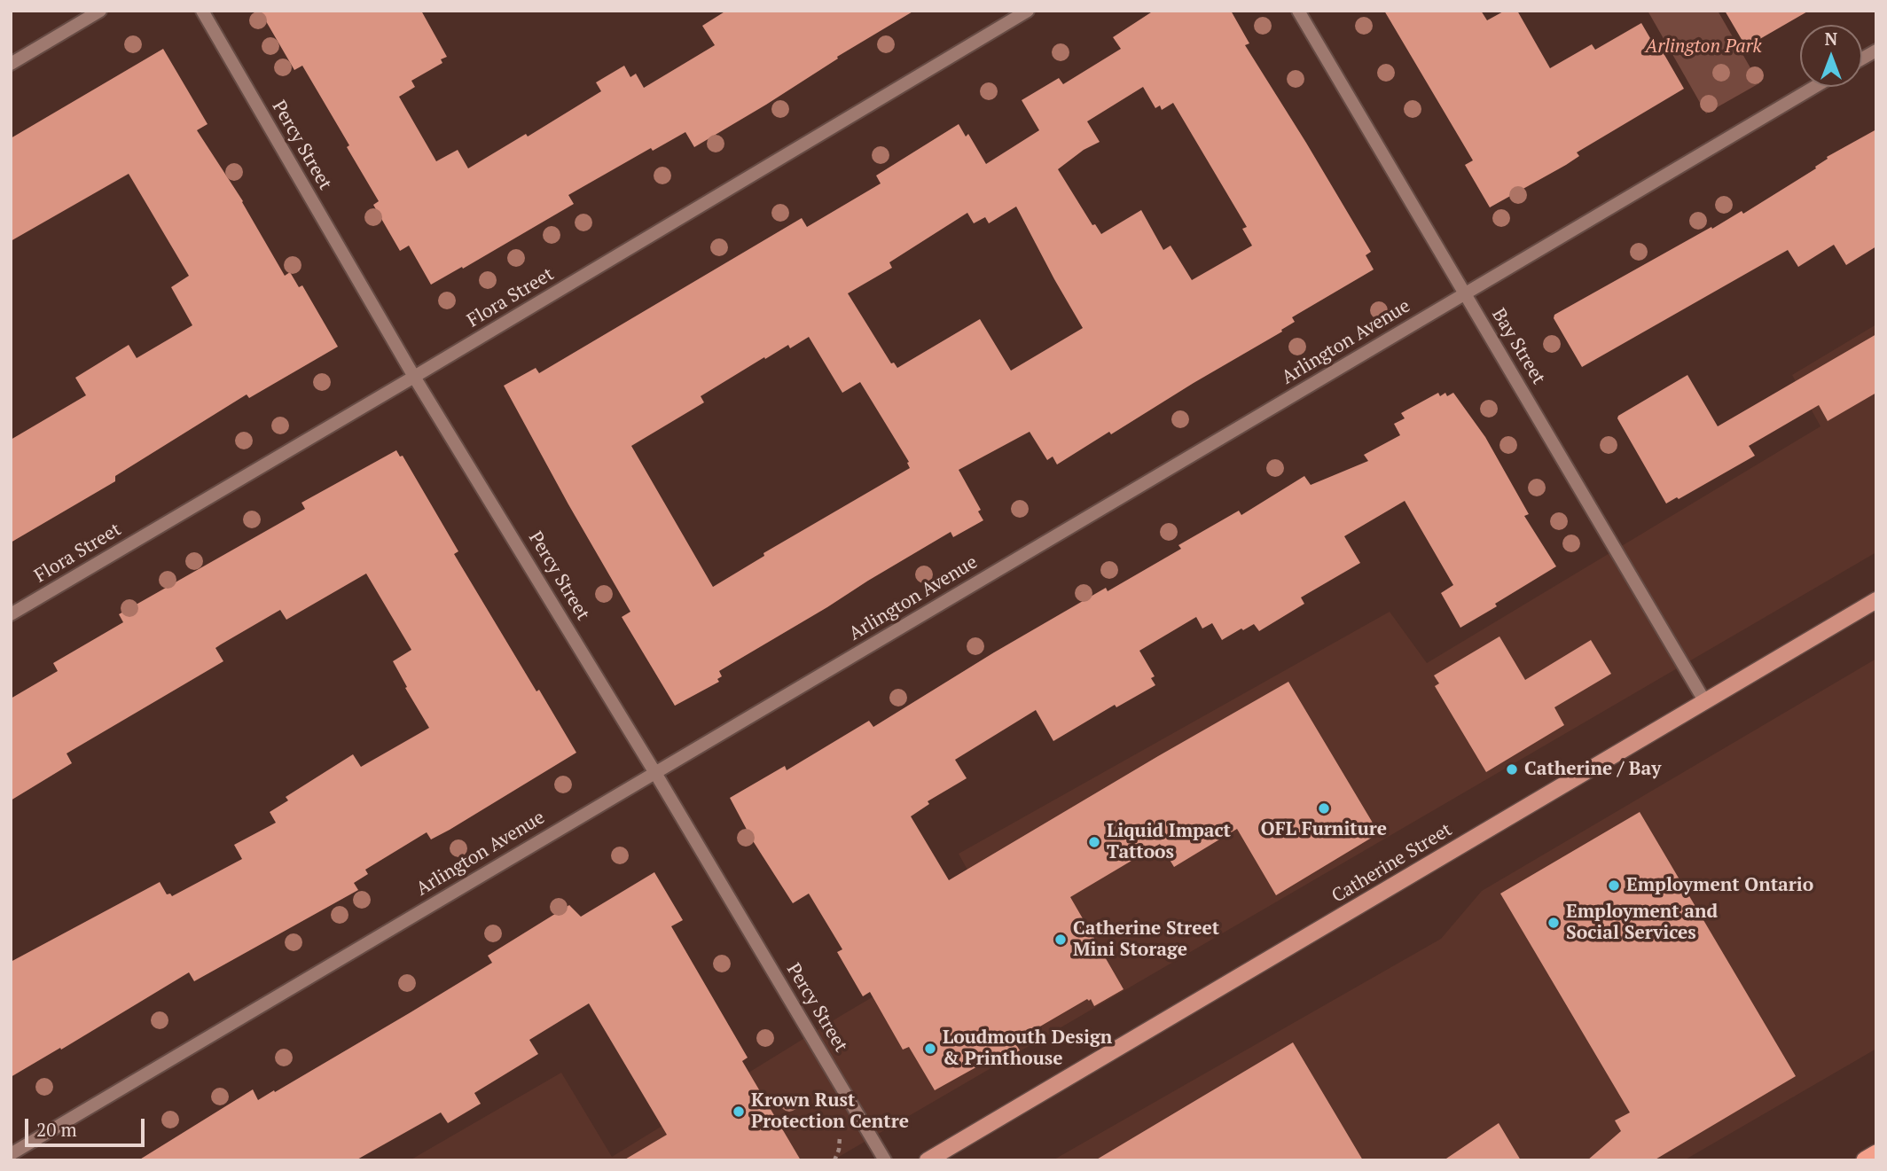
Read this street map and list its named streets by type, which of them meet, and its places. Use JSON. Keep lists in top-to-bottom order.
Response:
{
  "streets": {
    "main road": ["Catherine Street"],
    "street": [
      "Percy Street",
      "Flora Street",
      "Arlington Avenue",
      "Bay Street"
    ]
  },
  "crossings": [
    ["Percy Street", "Flora Street"],
    ["Percy Street", "Arlington Avenue"],
    ["Arlington Avenue", "Bay Street"],
    ["Bay Street", "Catherine Street"]
  ],
  "parks": ["Arlington Park"],
  "places": [
    "Catherine / Bay",
    "OFL Furniture",
    "Liquid Impact Tattoos",
    "Employment Ontario",
    "Employment and Social Services",
    "Catherine Street Mini Storage",
    "Loudmouth Design & Printhouse",
    "Krown Rust Protection Centre"
  ],
  "scale_bar": "20 m",
  "north": "top"
}
